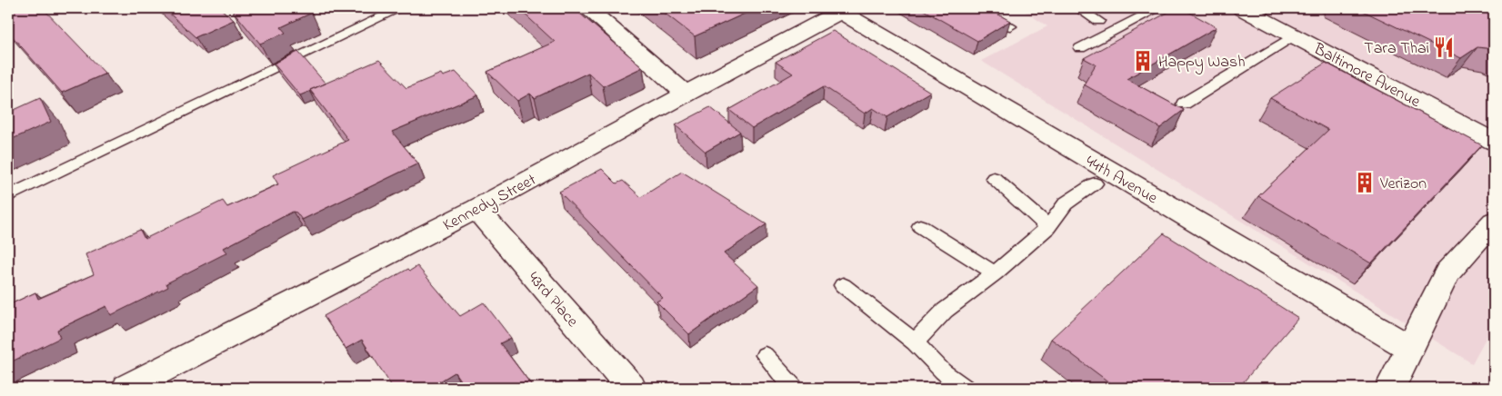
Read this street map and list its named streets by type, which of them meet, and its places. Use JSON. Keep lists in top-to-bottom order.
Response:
{
  "streets": {
    "street": [
      "Baltimore Avenue",
      "44th Avenue",
      "Kennedy Street",
      "43rd Place"
    ]
  },
  "crossings": [
    ["44th Avenue", "Kennedy Street"],
    ["Kennedy Street", "43rd Place"]
  ],
  "places": {
    "restaurant": ["Tara Thai"],
    "building": ["Happy Wash", "Verizon"]
  }
}
